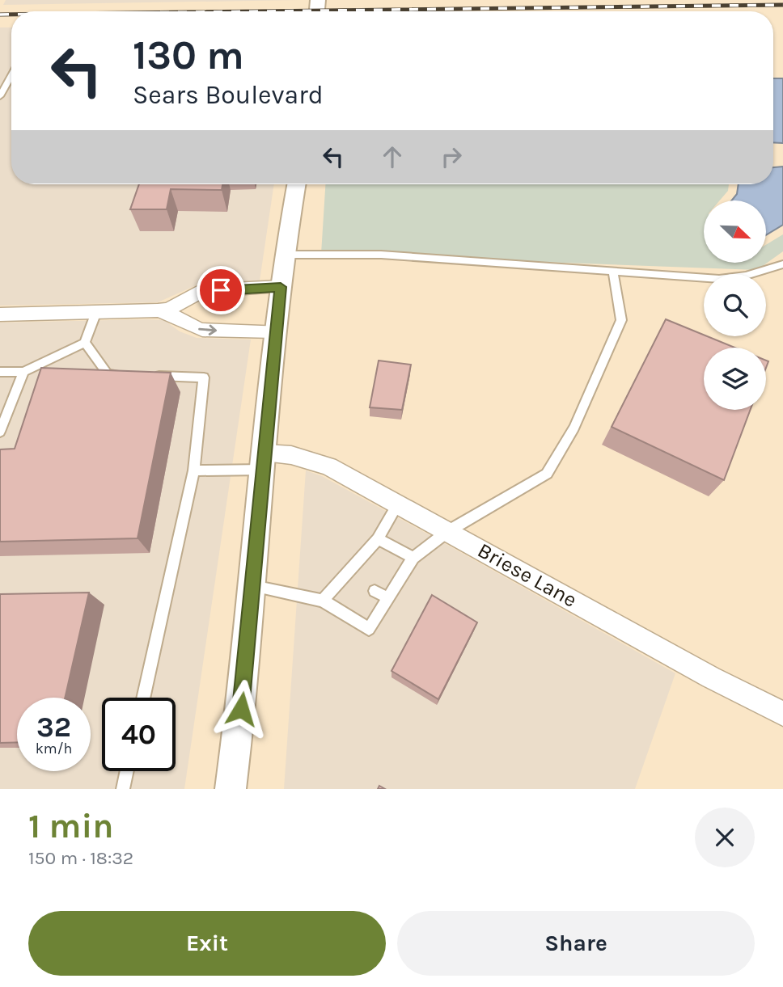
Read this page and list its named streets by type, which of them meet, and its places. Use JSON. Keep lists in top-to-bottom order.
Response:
{
  "streets": {
    "street": ["Briese Lane"]
  },
  "north": "bottom right",
  "page": {
    "turn": ["130 m", "Sears Boulevard"],
    "speed": "32 km/h",
    "limit": "40",
    "heading": ["1 min", "150 m · 18:32"],
    "buttons": ["Exit", "Share"]
  }
}
